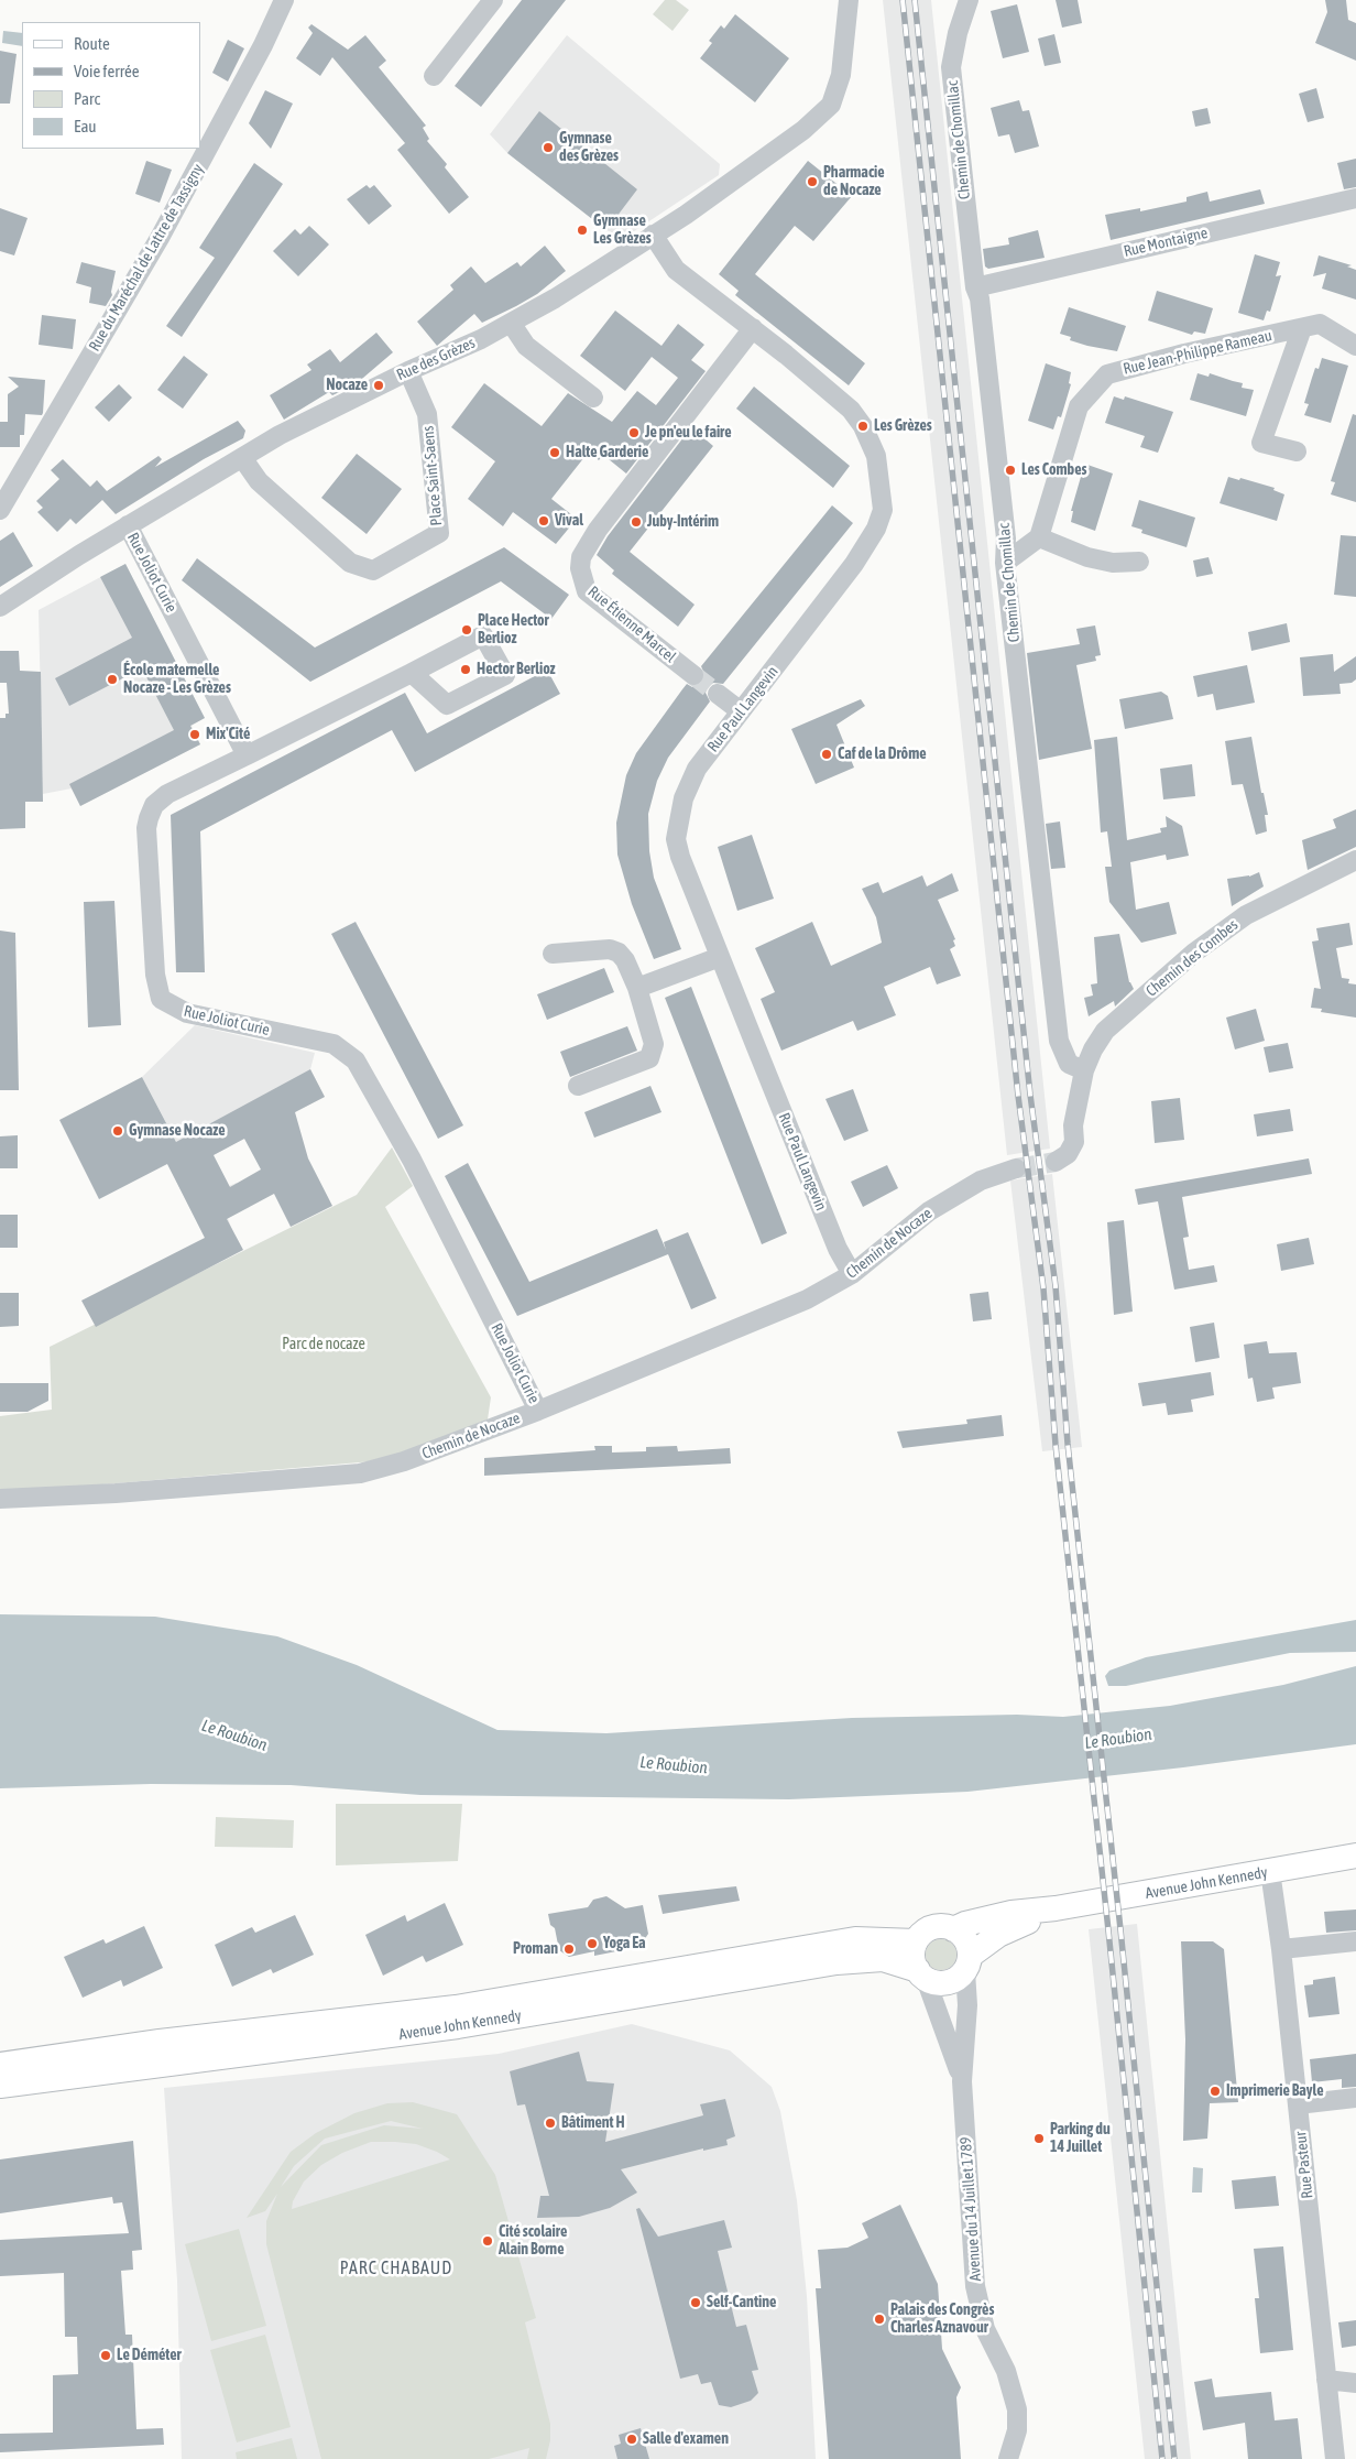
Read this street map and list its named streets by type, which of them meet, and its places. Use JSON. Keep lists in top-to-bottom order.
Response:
{
  "streets": {
    "main road": ["Avenue John Kennedy"],
    "street": [
      "Chemin de Chomillac",
      "Rue Montaigne",
      "Rue du Maréchal de Lattre de Tassigny",
      "Rue Jean-Philippe Rameau",
      "Rue des Grèzes",
      "Place Saint-Saens",
      "Rue Joliot Curie",
      "Rue Étienne Marcel",
      "Rue Paul Langevin",
      "Chemin des Combes",
      "Chemin de Nocaze",
      "Rue Pasteur",
      "Avenue du 14 Juillet 1789"
    ]
  },
  "crossings": [
    ["Chemin de Chomillac", "Rue Montaigne"],
    ["Chemin de Chomillac", "Chemin des Combes"],
    ["Rue des Grèzes", "Place Saint-Saens"],
    ["Rue des Grèzes", "Rue Joliot Curie"],
    ["Rue des Grèzes", "Rue Paul Langevin"],
    ["Rue Joliot Curie", "Chemin de Nocaze"],
    ["Rue Étienne Marcel", "Rue Paul Langevin"],
    ["Rue Paul Langevin", "Chemin de Nocaze"],
    ["Avenue John Kennedy", "Rue Pasteur"],
    ["Avenue John Kennedy", "Avenue du 14 Juillet 1789"]
  ],
  "districts": ["PARC CHABAUD"],
  "water": ["Le Roubion"],
  "parks": ["Parc de nocaze"],
  "places": [
    "Gymnase des Grèzes",
    "Pharmacie de Nocaze",
    "Gymnase Les Grèzes",
    "Nocaze",
    "Les Grèzes",
    "Je pn'eu le faire",
    "Halte Garderie",
    "Les Combes",
    "Vival",
    "Juby-Intérim",
    "Place Hector Berlioz",
    "Hector Berlioz",
    "École maternelle Nocaze - Les Grèzes",
    "Mix'Cité",
    "Caf de la Drôme",
    "Gymnase Nocaze",
    "Yoga Ea",
    "Proman",
    "Imprimerie Bayle",
    "Bâtiment H",
    "Parking du 14 Juillet",
    "Cité scolaire Alain Borne",
    "Self-Cantine",
    "Palais des Congrès Charles Aznavour",
    "Le Déméter",
    "Salle d'examen"
  ],
  "legend": [
    "Route",
    "Voie ferrée",
    "Parc",
    "Eau"
  ]
}
